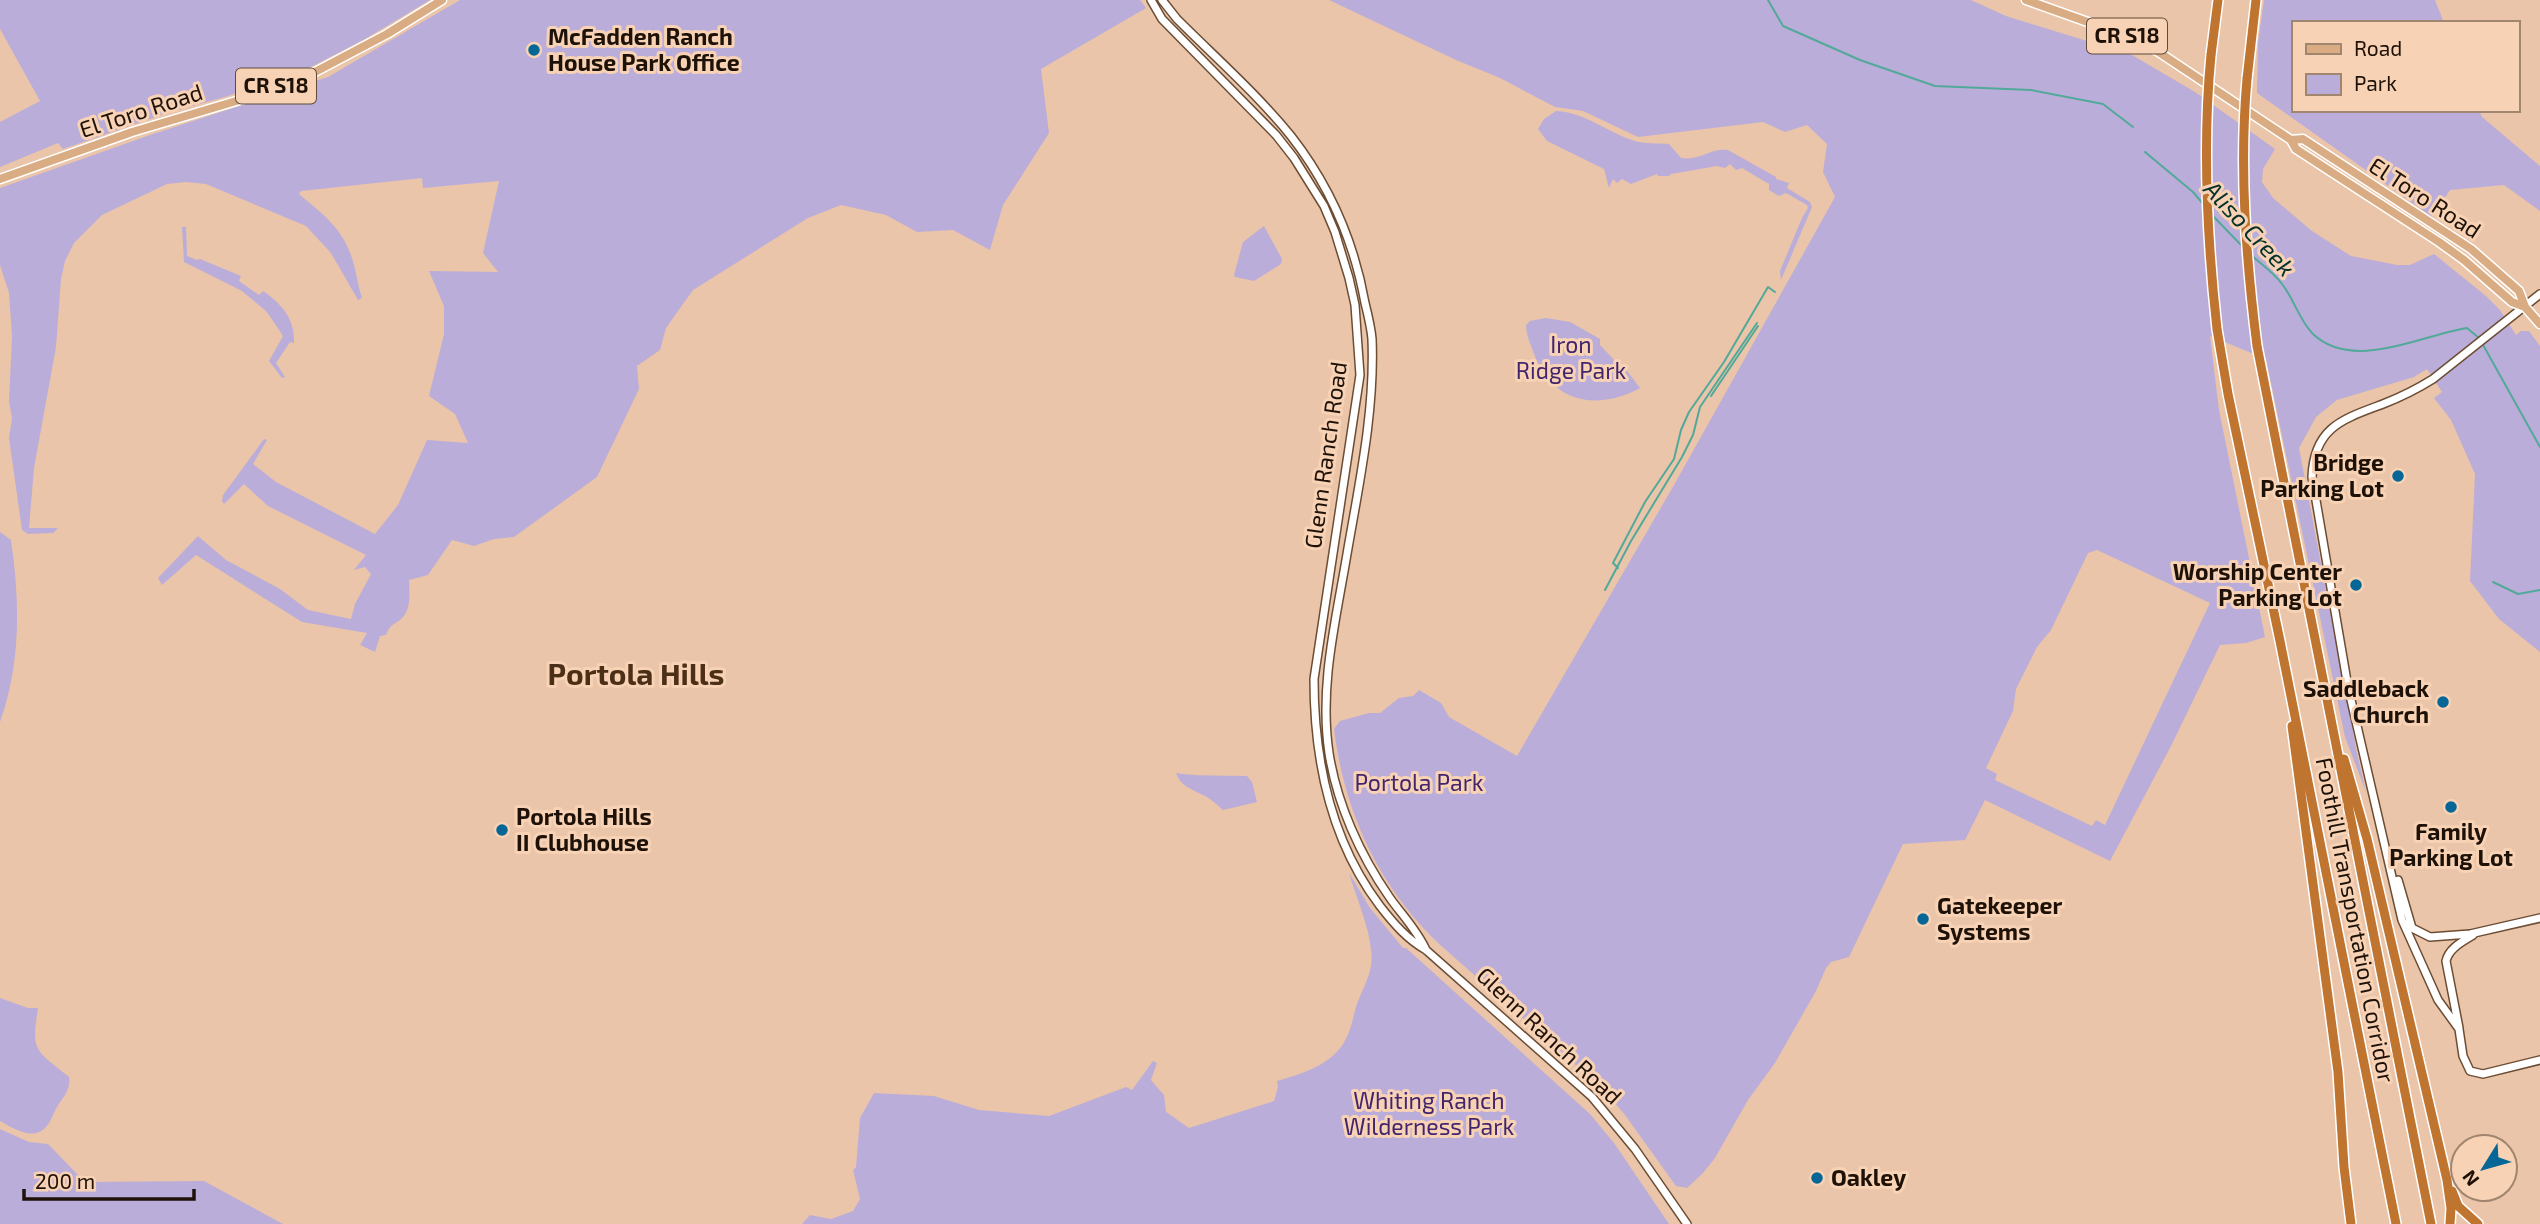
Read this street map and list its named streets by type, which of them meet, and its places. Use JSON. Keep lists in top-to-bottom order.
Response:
{
  "streets": {
    "highway": ["Foothill Transportation Corridor"],
    "main road": ["CR S18", "El Toro Road", "Glenn Ranch Road"]
  },
  "districts": ["Portola Hills"],
  "water": ["Aliso Creek"],
  "parks": ["Iron Ridge Park", "Portola Park", "Whiting Ranch Wilderness Park"],
  "places": [
    "McFadden Ranch House Park Office",
    "Bridge Parking Lot",
    "Worship Center Parking Lot",
    "Saddleback Church",
    "Family Parking Lot",
    "Portola Hills II Clubhouse",
    "Gatekeeper Systems",
    "Oakley"
  ],
  "legend": ["Road", "Park"],
  "scale_bar": "200 m",
  "north": "bottom left"
}
